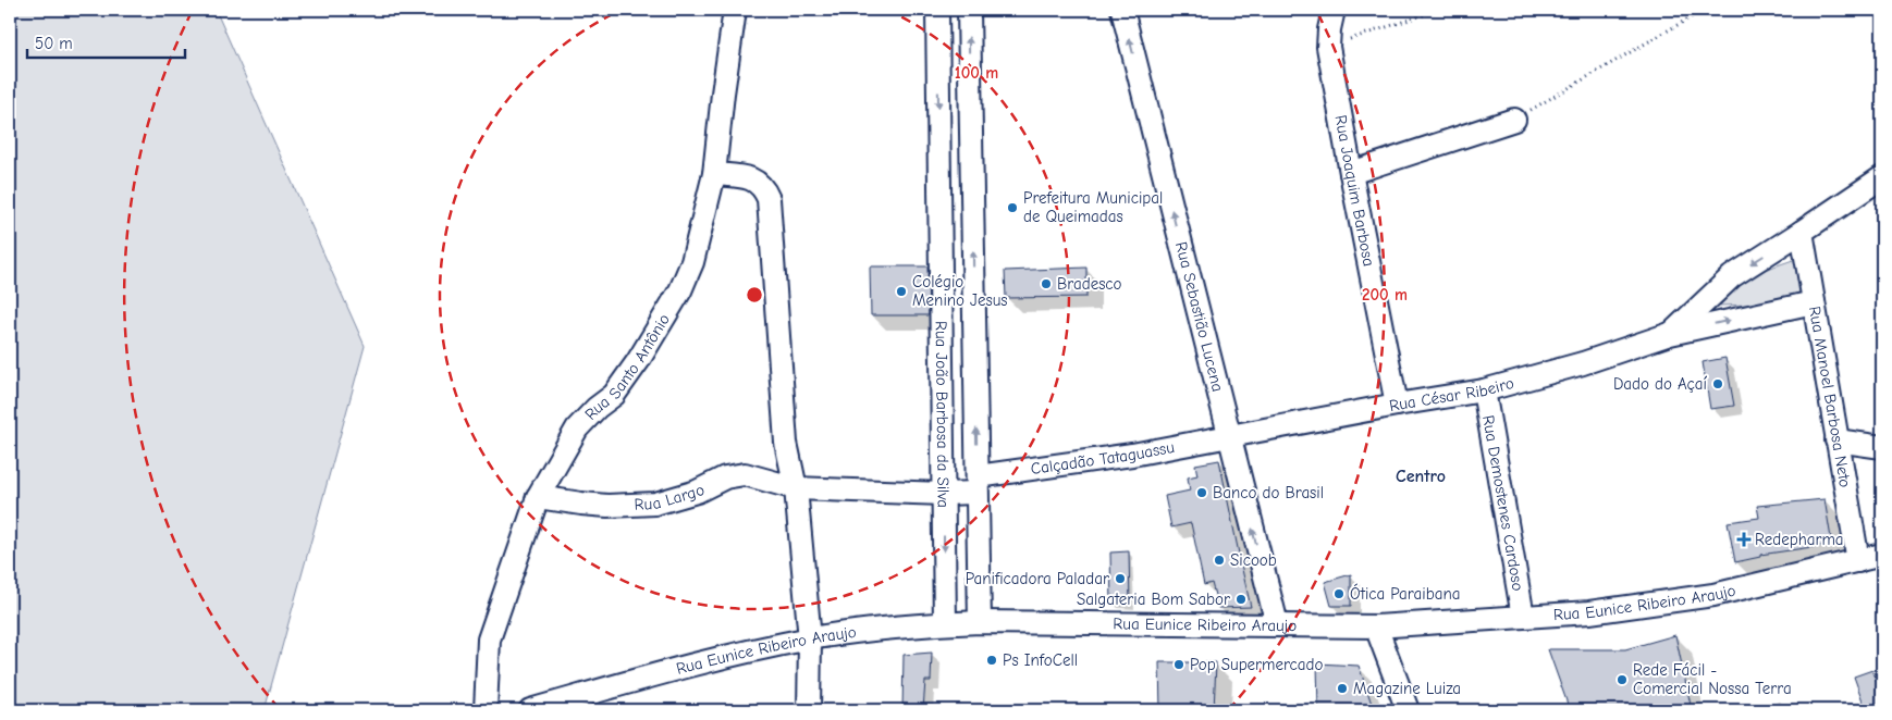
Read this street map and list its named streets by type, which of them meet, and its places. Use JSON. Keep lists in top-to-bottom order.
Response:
{
  "streets": {
    "street": [
      "Rua Joaquim Barbosa",
      "Rua Sebastião Lucena",
      "Rua Santo Antônio",
      "Rua César Ribeiro",
      "Rua Manoel Barbosa Neto",
      "Rua João Barbosa da Silva",
      "Calçadão Tataguassu",
      "Rua Largo",
      "Rua Demostenes Cardoso",
      "Rua Eunice Ribeiro Araujo"
    ]
  },
  "crossings": [
    ["Rua Joaquim Barbosa", "Rua César Ribeiro"],
    ["Rua Sebastião Lucena", "Rua César Ribeiro"],
    ["Rua Sebastião Lucena", "Calçadão Tataguassu"],
    ["Rua Sebastião Lucena", "Rua Eunice Ribeiro Araujo"],
    ["Rua Santo Antônio", "Rua Largo"],
    ["Rua César Ribeiro", "Rua Manoel Barbosa Neto"],
    ["Rua César Ribeiro", "Calçadão Tataguassu"],
    ["Rua César Ribeiro", "Rua Demostenes Cardoso"],
    ["Rua Manoel Barbosa Neto", "Rua Eunice Ribeiro Araujo"],
    ["Rua João Barbosa da Silva", "Calçadão Tataguassu"],
    ["Rua João Barbosa da Silva", "Rua Largo"],
    ["Rua João Barbosa da Silva", "Rua Eunice Ribeiro Araujo"],
    ["Calçadão Tataguassu", "Rua Largo"],
    ["Rua Demostenes Cardoso", "Rua Eunice Ribeiro Araujo"]
  ],
  "one_way": ["Rua Sebastião Lucena"],
  "districts": ["Centro"],
  "places": {
    "other": [
      "Prefeitura Municipal de Queimadas",
      "Bradesco",
      "Colégio Menino Jesus",
      "Dado do Açaí",
      "Banco do Brasil",
      "Sicoob",
      "Panificadora Paladar",
      "Ótica Paraibana",
      "Salgateria Bom Sabor",
      "Ps InfoCell",
      "Pop Supermercado",
      "Rede Fácil - Comercial Nossa Terra",
      "Magazine Luiza"
    ],
    "health": ["Redepharma"]
  },
  "scale_bar": "50 m",
  "rings": ["100 m", "200 m"]
}
